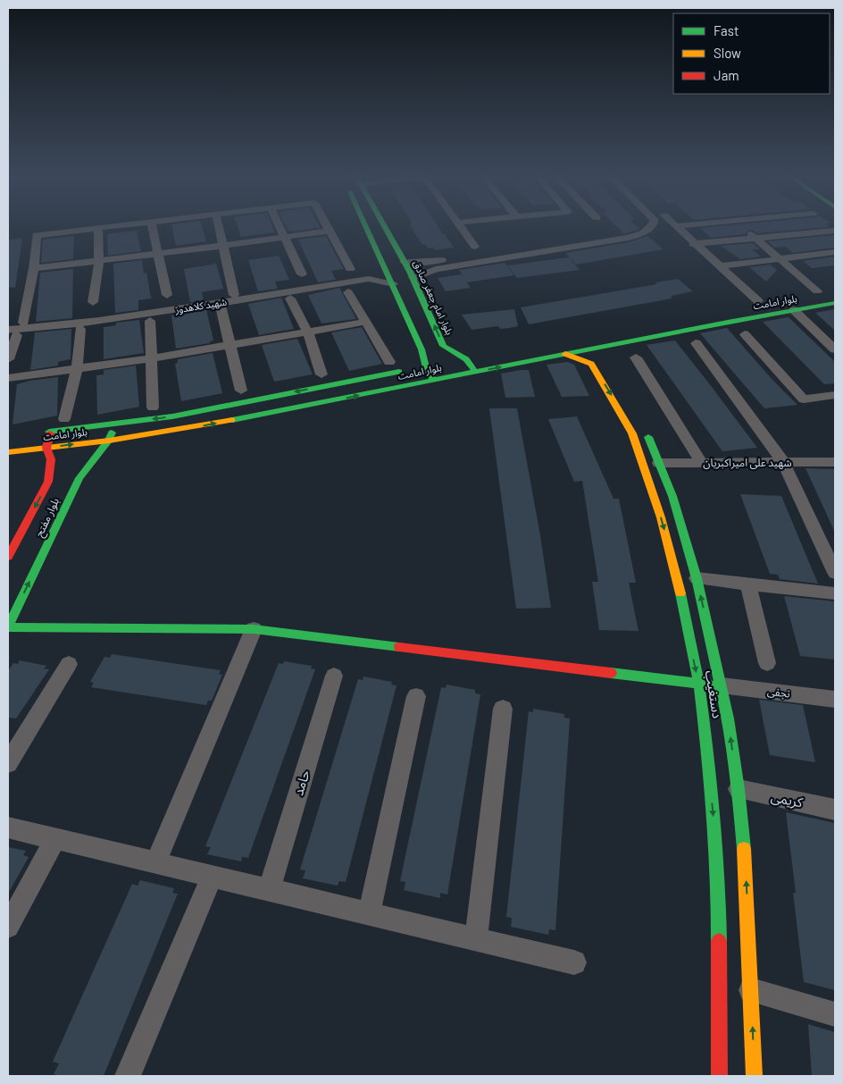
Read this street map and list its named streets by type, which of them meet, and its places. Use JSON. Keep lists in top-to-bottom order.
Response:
{
  "streets": {
    "street": [
      "بلوار امام جعفر صادق",
      "بلوار امامت",
      "شهید کلاهدوز",
      "شهید علی امیراکبریان",
      "بلوار مفتح",
      "نجفی",
      "دستغیب",
      "حامد",
      "کریمی"
    ]
  },
  "crossings": [
    ["بلوار امام جعفر صادق", "بلوار امامت"],
    ["بلوار امامت", "بلوار مفتح"],
    ["شهید علی امیراکبریان", "دستغیب"],
    ["نجفی", "دستغیب"],
    ["دستغیب", "کریمی"]
  ],
  "legend": ["Fast", "Slow", "Jam"]
}
